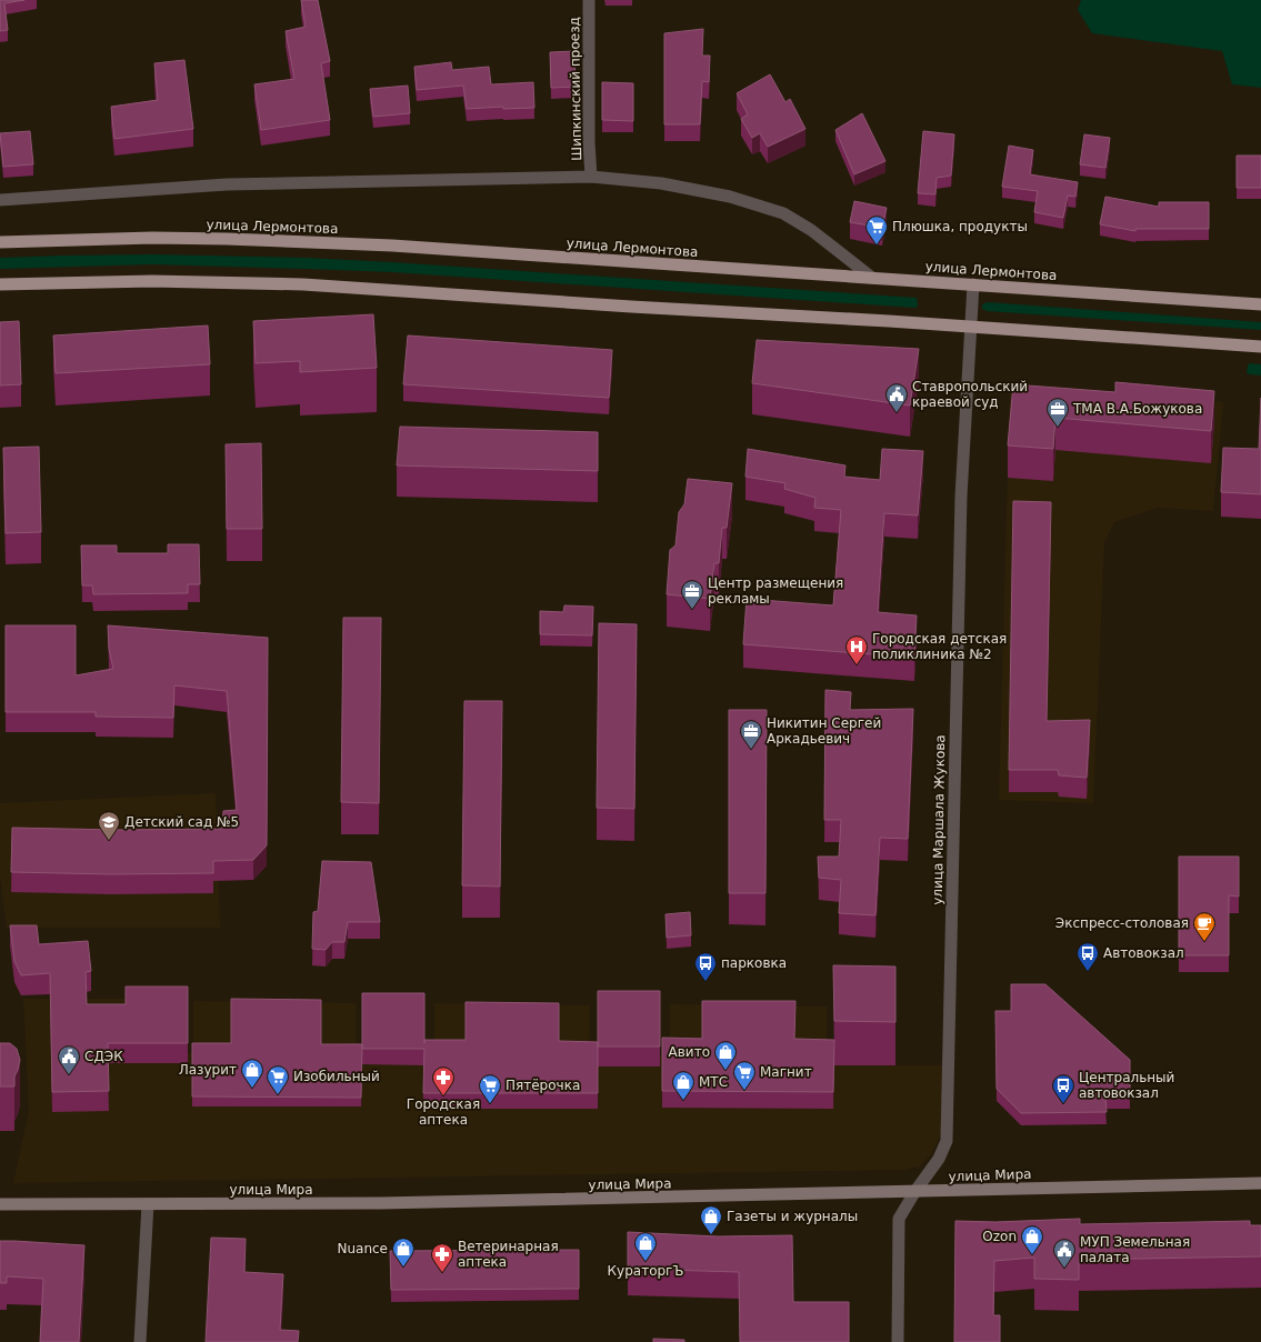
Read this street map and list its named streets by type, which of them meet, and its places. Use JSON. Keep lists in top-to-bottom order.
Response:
{
  "streets": {
    "main road": ["улица Лермонтова", "улица Мира"],
    "street": ["Шипкинский проезд", "улица Маршала Жукова"]
  },
  "crossings": [
    ["улица Лермонтова", "улица Маршала Жукова"],
    ["улица Маршала Жукова", "улица Мира"]
  ],
  "places": {
    "supermarket": [
      "Плюшка, продукты",
      "Магнит",
      "Изобильный",
      "Пятёрочка"
    ],
    "public building": ["Ставропольский краевой суд", "СДЭК", "МУП Земельная палата"],
    "office": ["ТМА В.А.Божукова", "Центр размещения рекламы", "Никитин Сергей Аркадьевич"],
    "hospital": ["Городская детская поликлиника №2"],
    "school or university": ["Детский сад №5"],
    "cafe": ["Экспресс-столовая"],
    "bus stop": ["Автовокзал", "парковка", "Центральный автовокзал"],
    "shop": [
      "Авито",
      "Лазурит",
      "МТС",
      "Газеты и журналы",
      "Ozon",
      "КураторгЪ",
      "Nuance"
    ],
    "pharmacy": ["Городская аптека", "Ветеринарная аптека"]
  }
}
